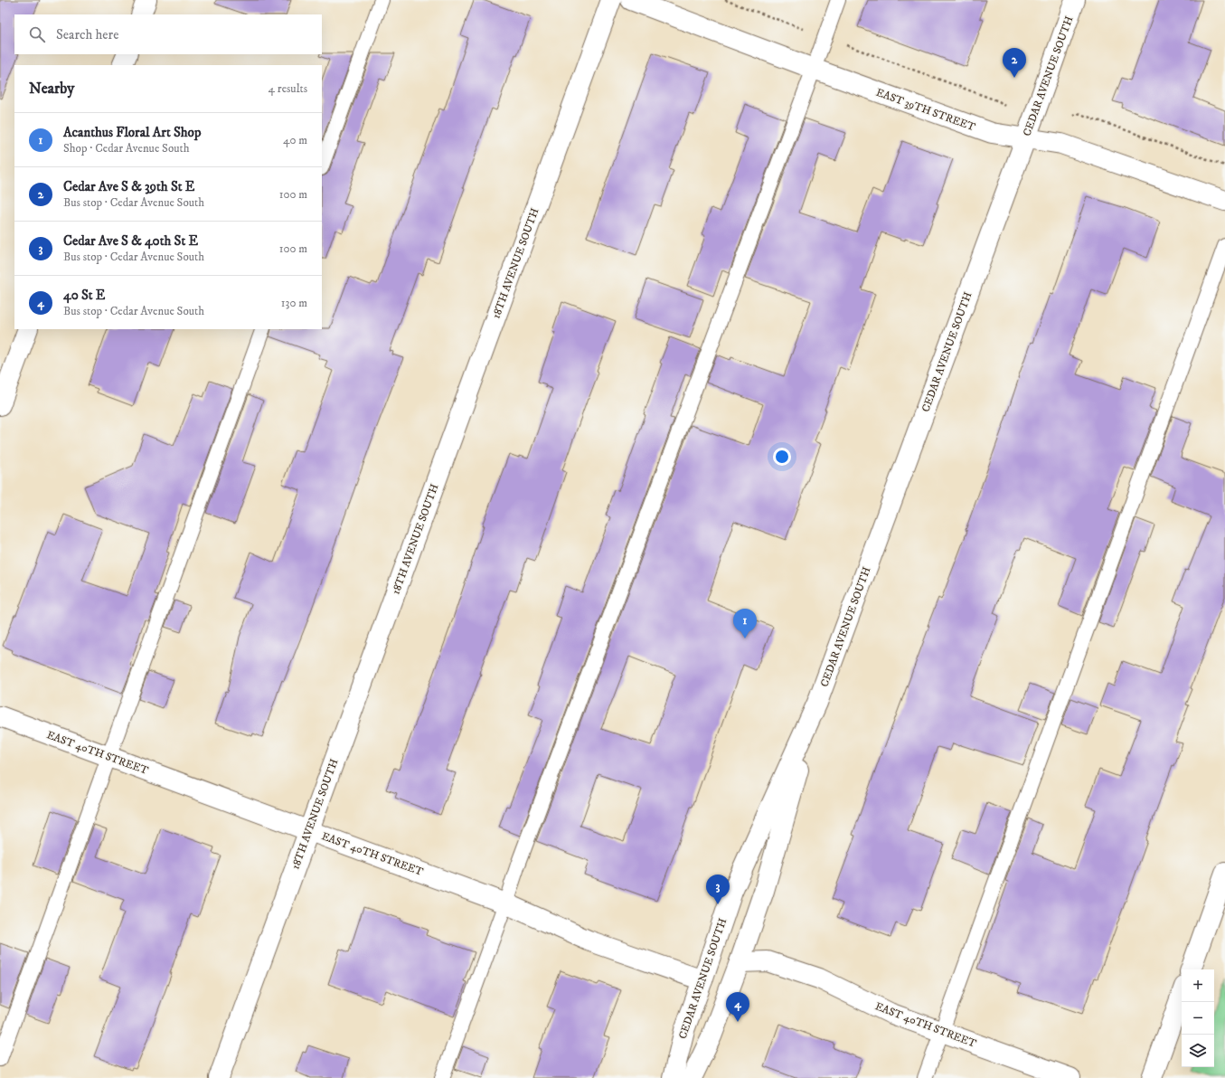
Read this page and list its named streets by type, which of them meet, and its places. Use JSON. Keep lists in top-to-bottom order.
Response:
{
  "streets": {
    "street": [
      "CEDAR AVENUE SOUTH",
      "EAST 39TH STREET",
      "18TH AVENUE SOUTH",
      "EAST 40TH STREET"
    ]
  },
  "crossings": [
    ["CEDAR AVENUE SOUTH", "EAST 39TH STREET"],
    ["CEDAR AVENUE SOUTH", "EAST 40TH STREET"],
    ["18TH AVENUE SOUTH", "EAST 40TH STREET"]
  ],
  "page": {
    "search": "Search here",
    "pins": [
      "2",
      "1",
      "3",
      "4"
    ],
    "heading": ["Nearby", "4 results"],
    "list": [
      {
        "mark": "1",
        "name": "Acanthus Floral Art Shop",
        "note": "Shop · Cedar Avenue South",
        "value": "40 m"
      },
      {
        "mark": "2",
        "name": "Cedar Ave S & 39th St E",
        "note": "Bus stop · Cedar Avenue South",
        "value": "100 m"
      },
      {
        "mark": "3",
        "name": "Cedar Ave S & 40th St E",
        "note": "Bus stop · Cedar Avenue South",
        "value": "100 m"
      },
      {
        "mark": "4",
        "name": "40 St E",
        "note": "Bus stop · Cedar Avenue South",
        "value": "130 m"
      }
    ],
    "map_buttons": ["+", "−"]
  }
}
